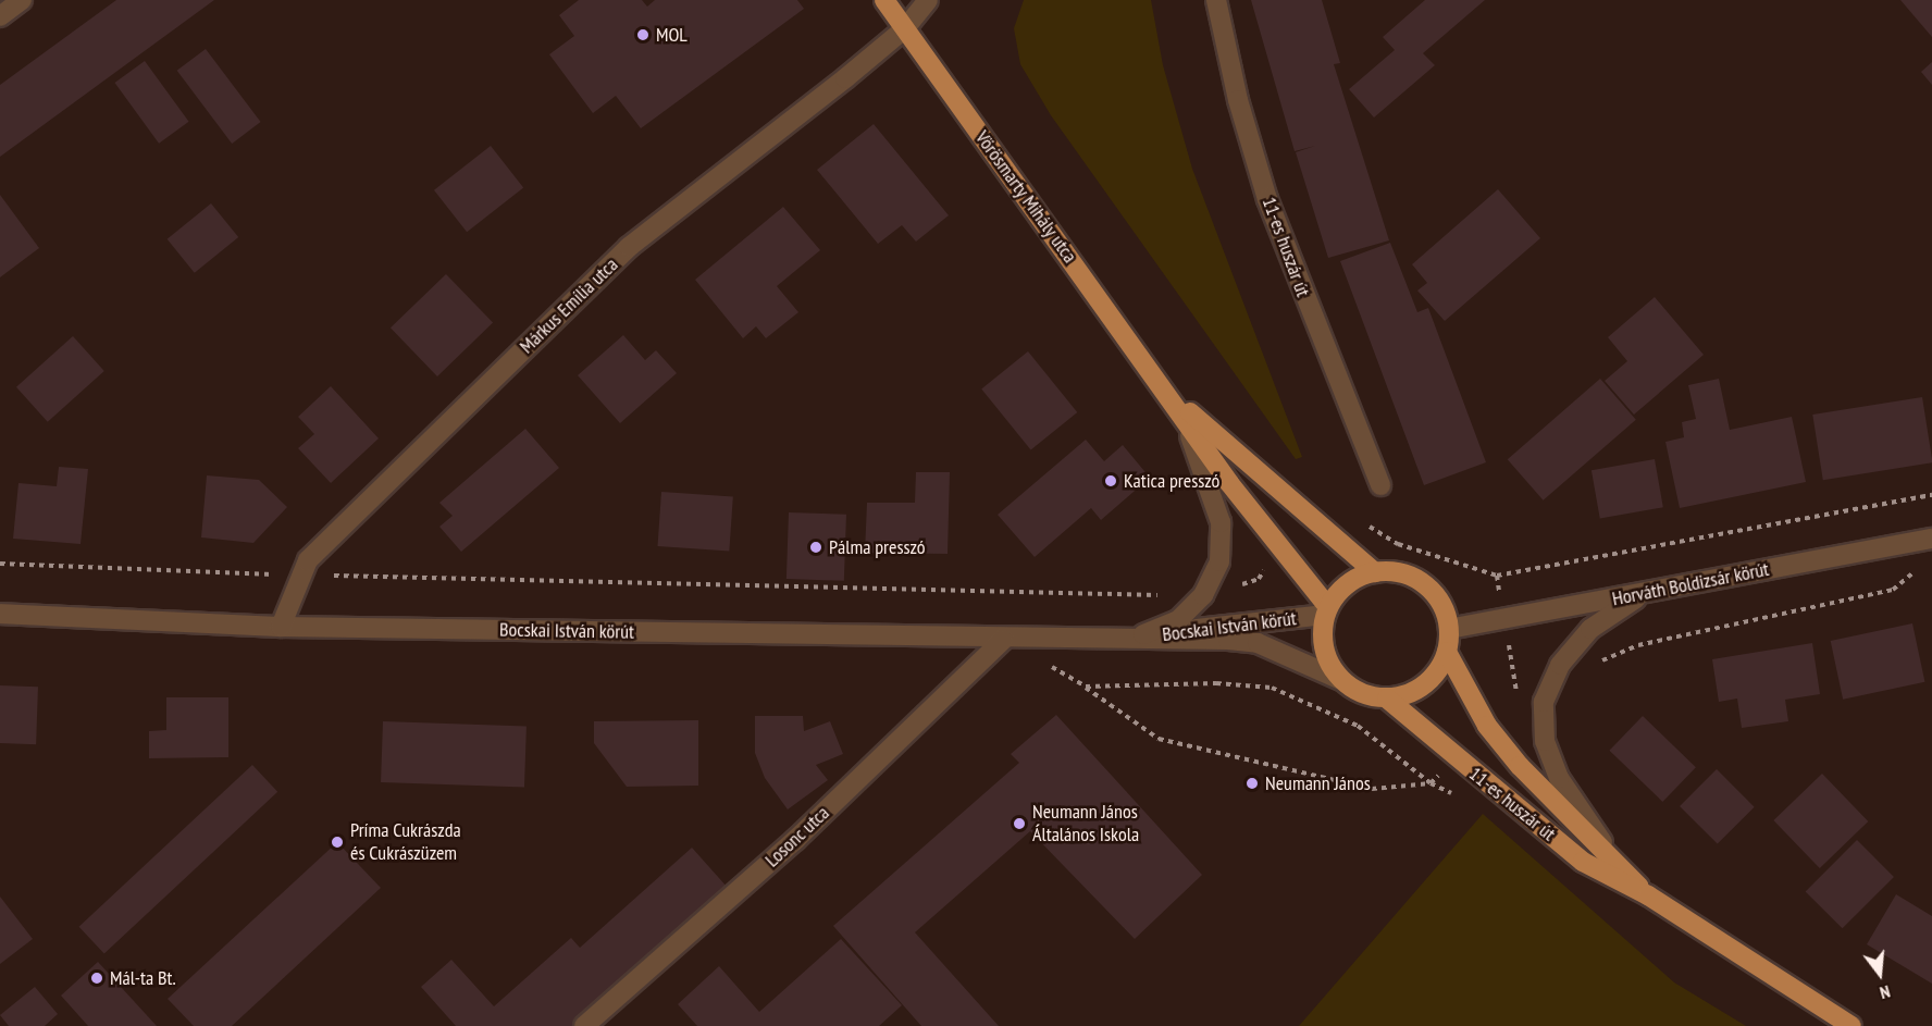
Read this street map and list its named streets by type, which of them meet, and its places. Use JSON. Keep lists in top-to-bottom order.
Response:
{
  "streets": {
    "main road": ["Vörösmarty Mihály utca", "11-es huszár út"],
    "street": [
      "Márkus Emília utca",
      "Horváth Boldizsár körút",
      "Bocskai István körút",
      "Losonc utca"
    ]
  },
  "crossings": [
    ["Vörösmarty Mihály utca", "Márkus Emília utca"],
    ["11-es huszár út", "Horváth Boldizsár körút"],
    ["11-es huszár út", "Bocskai István körút"],
    ["Márkus Emília utca", "Bocskai István körút"],
    ["Horváth Boldizsár körút", "Bocskai István körút"],
    ["Bocskai István körút", "Losonc utca"]
  ],
  "places": [
    "MOL",
    "Katica presszó",
    "Pálma presszó",
    "Neumann János",
    "Neumann János Általános Iskola",
    "Príma Cukrászda és Cukrászüzem",
    "Mál-ta Bt."
  ],
  "north": "bottom"
}
